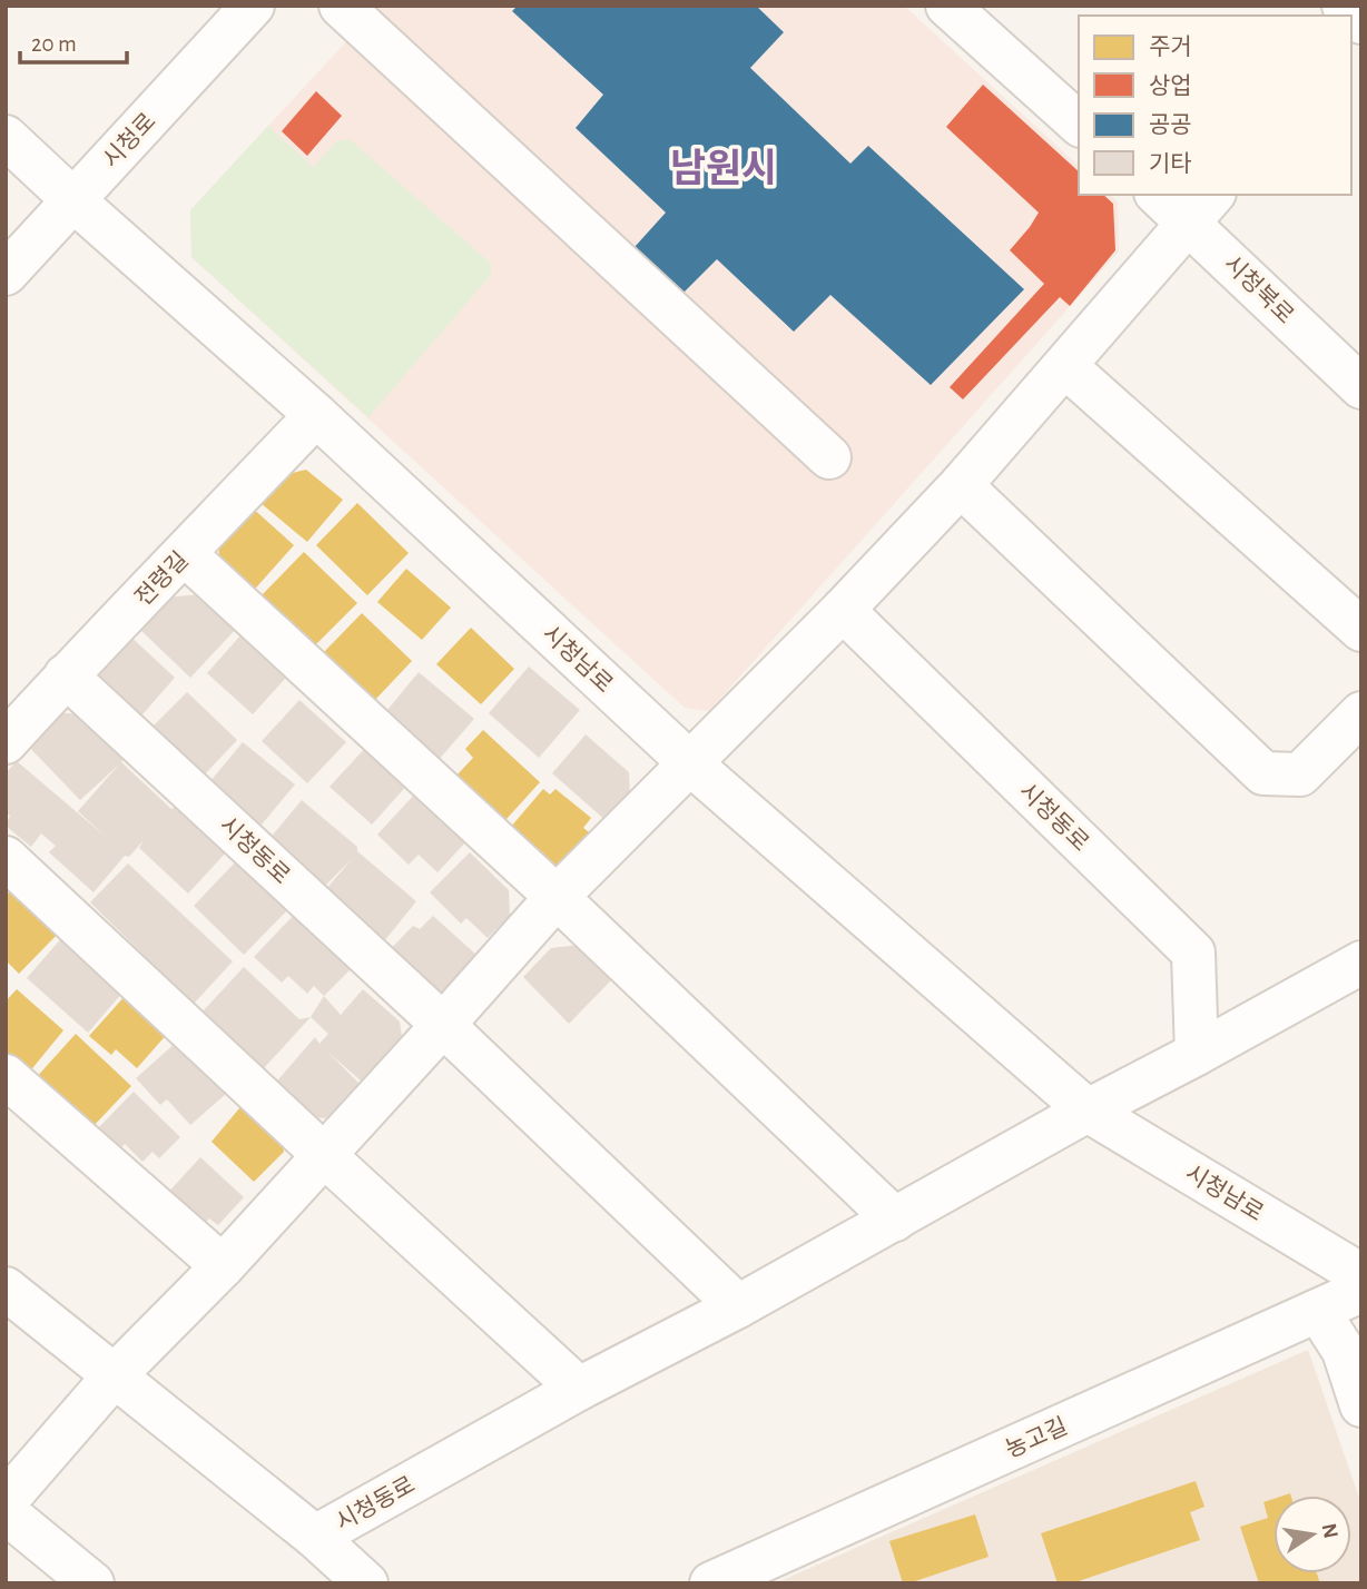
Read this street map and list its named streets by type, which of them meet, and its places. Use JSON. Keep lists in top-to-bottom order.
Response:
{
  "streets": {
    "street": [
      "시청로",
      "시청북로",
      "전령길",
      "시청남로",
      "시청동로",
      "농고길"
    ]
  },
  "crossings": [
    ["시청로", "시청남로"],
    ["전령길", "시청남로"],
    ["전령길", "시청동로"],
    ["시청남로", "시청동로"]
  ],
  "districts": ["남원시"],
  "legend": [
    "주거",
    "상업",
    "공공",
    "기타"
  ],
  "scale_bar": "20 m",
  "north": "right"
}
